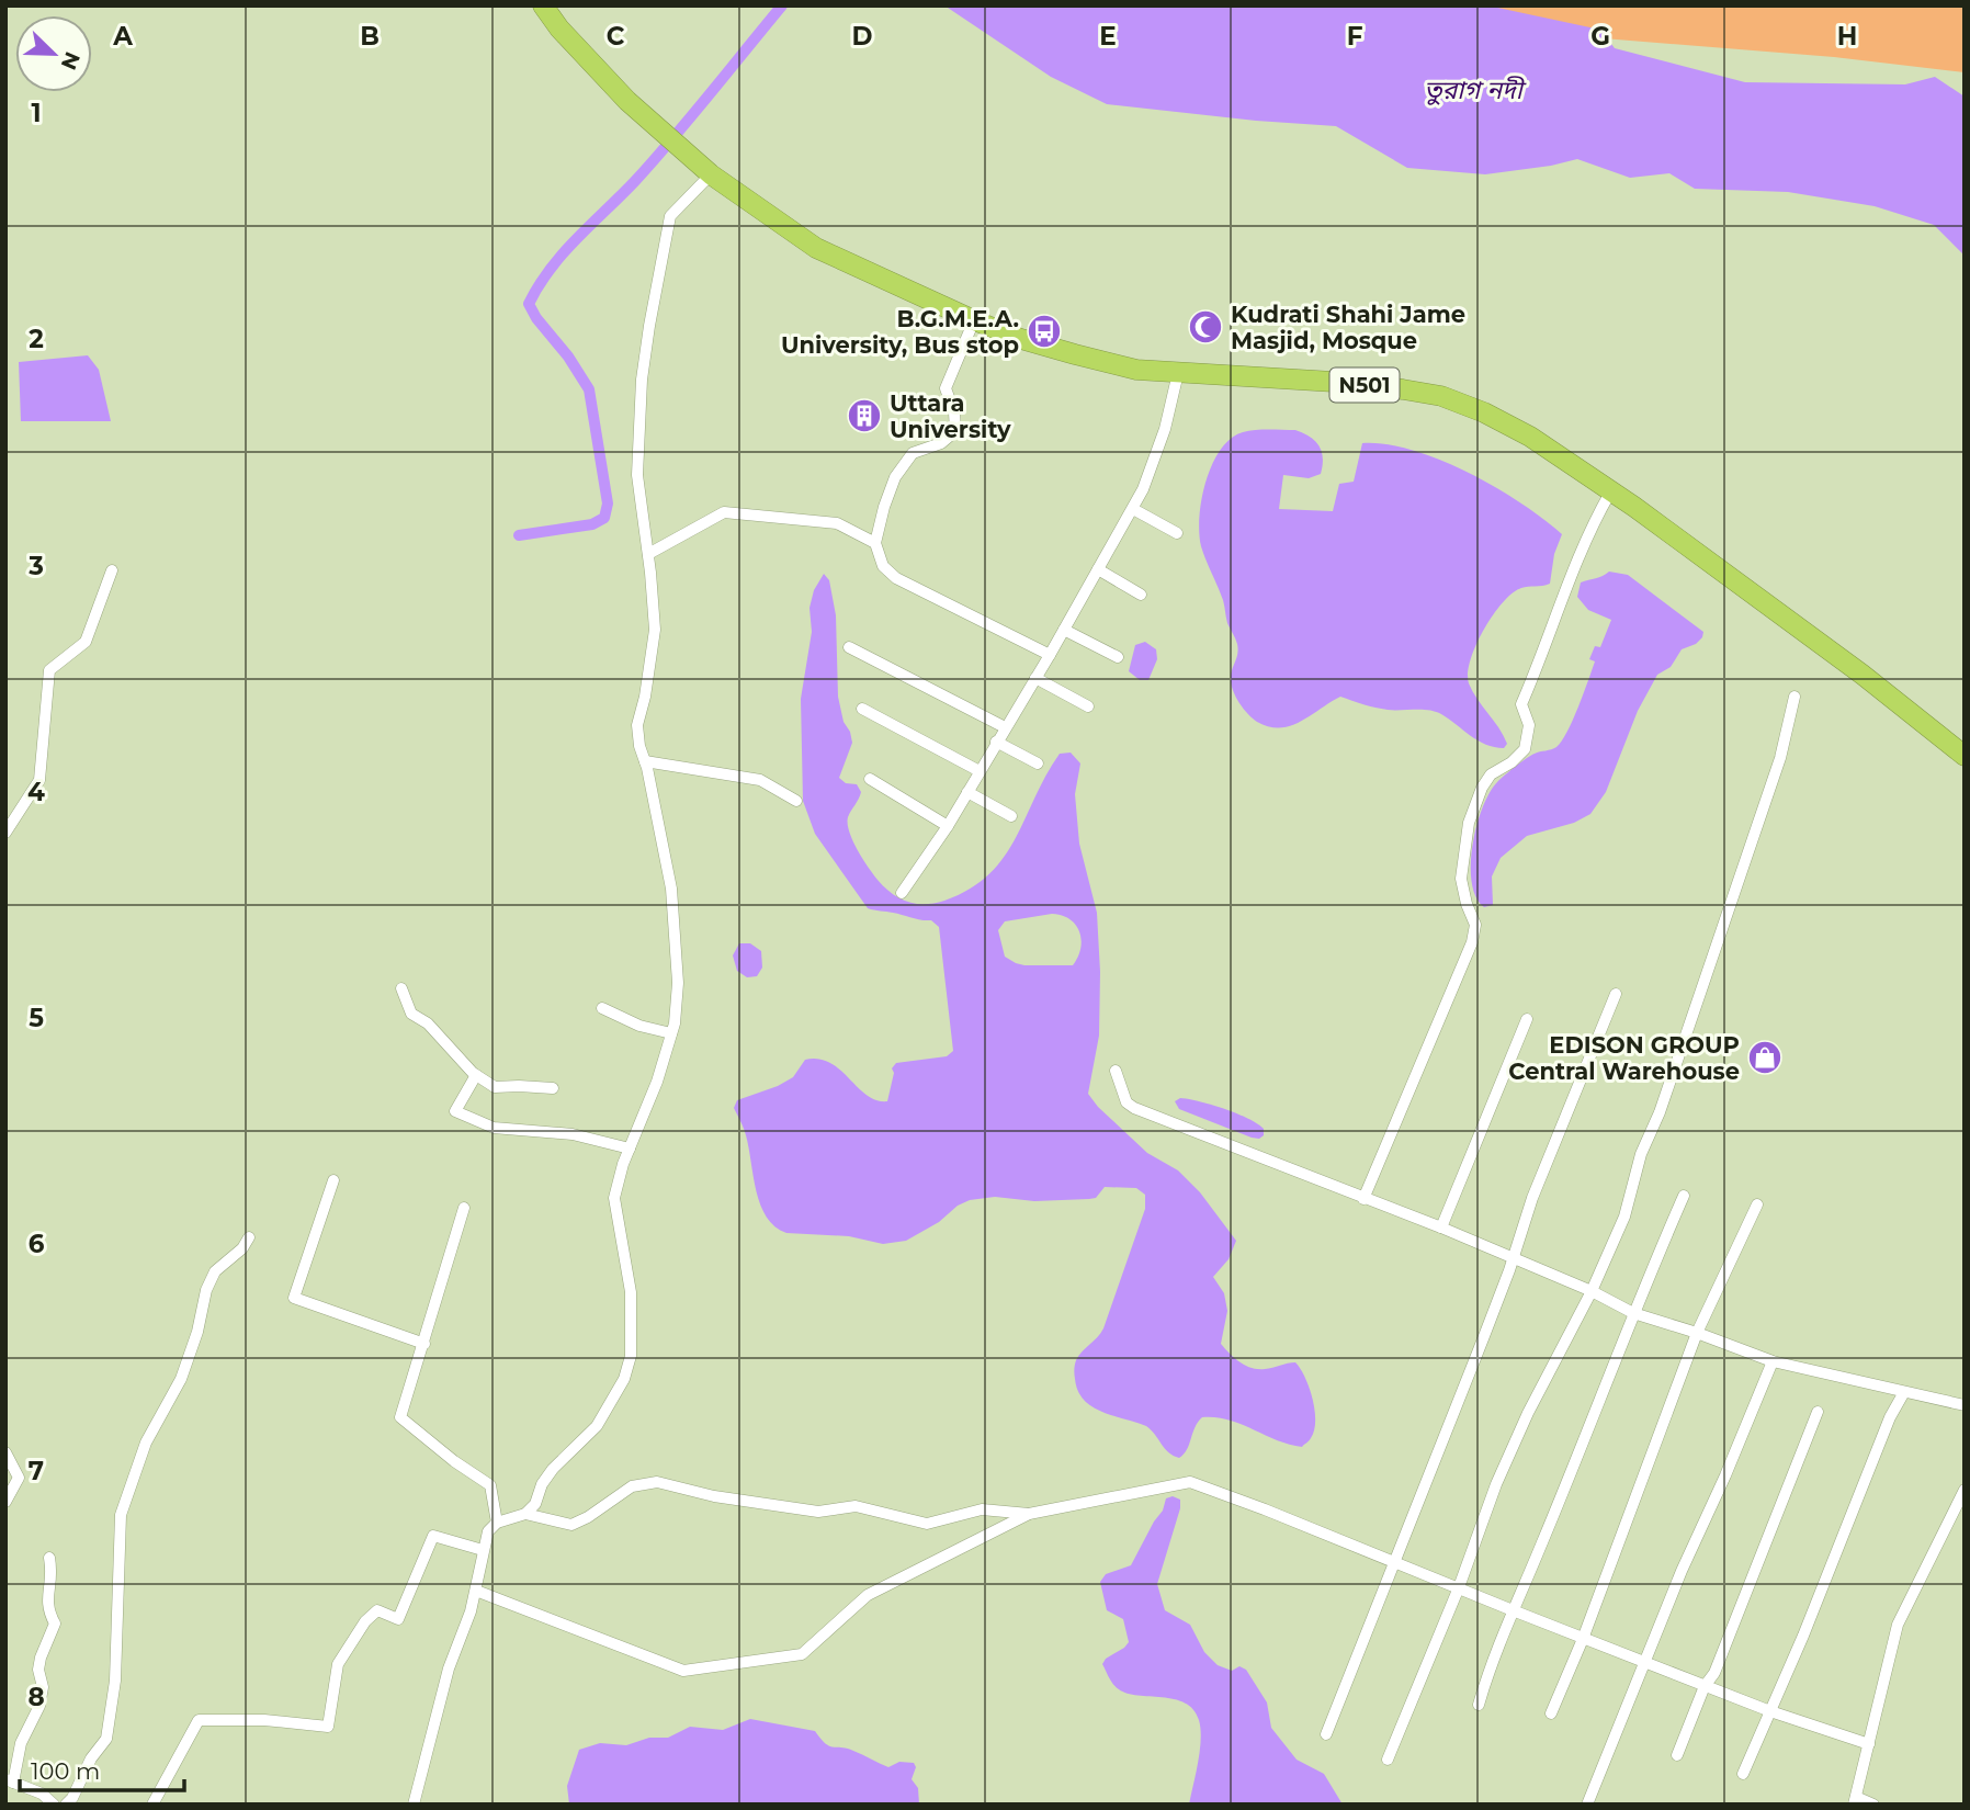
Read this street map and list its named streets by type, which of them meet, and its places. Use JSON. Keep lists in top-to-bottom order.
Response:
{
  "streets": {
    "highway": ["N501"]
  },
  "water": ["তুরাগ নদী"],
  "places": {
    "mosque": ["Kudrati Shahi Jame Masjid, Mosque"],
    "bus stop": ["B.G.M.E.A. University, Bus stop"],
    "building": ["Uttara University"],
    "shop": ["EDISON GROUP Central Warehouse"]
  },
  "scale_bar": "100 m",
  "north": "bottom right",
  "grid": {
    "columns": [
      "A",
      "B",
      "C",
      "D",
      "E",
      "F",
      "G",
      "H"
    ],
    "rows": [
      "1",
      "2",
      "3",
      "4",
      "5",
      "6",
      "7",
      "8"
    ]
  }
}
